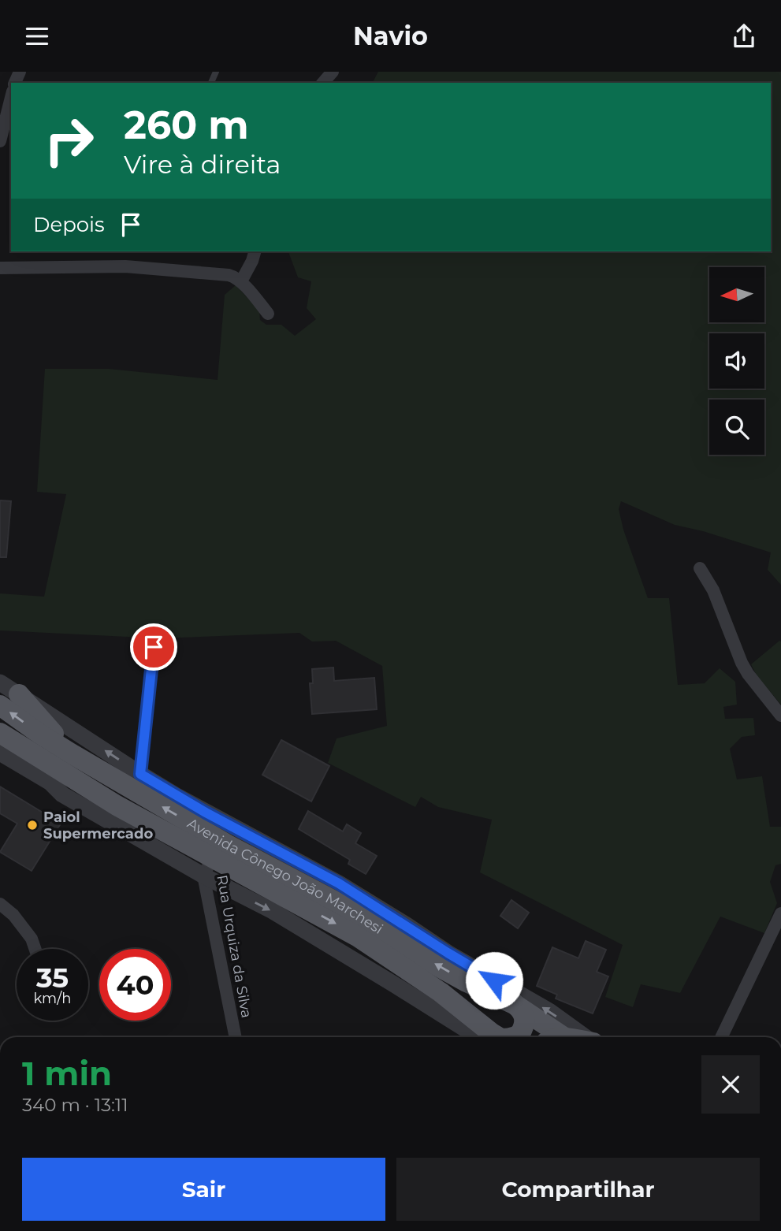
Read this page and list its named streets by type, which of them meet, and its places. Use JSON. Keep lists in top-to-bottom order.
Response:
{
  "streets": {
    "main road": ["Avenida Cônego João Marchesi"],
    "street": ["Rua Urquiza da Silva"]
  },
  "crossings": [
    ["Avenida Cônego João Marchesi", "Rua Urquiza da Silva"]
  ],
  "places": ["Paiol Supermercado"],
  "north": "left",
  "page": {
    "header": "Navio",
    "turn": ["260 m", "Vire à direita"],
    "then": "Depois",
    "speed": "35 km/h",
    "limit": "40",
    "heading": ["1 min", "340 m · 13:11"],
    "buttons": ["Sair", "Compartilhar"]
  }
}
